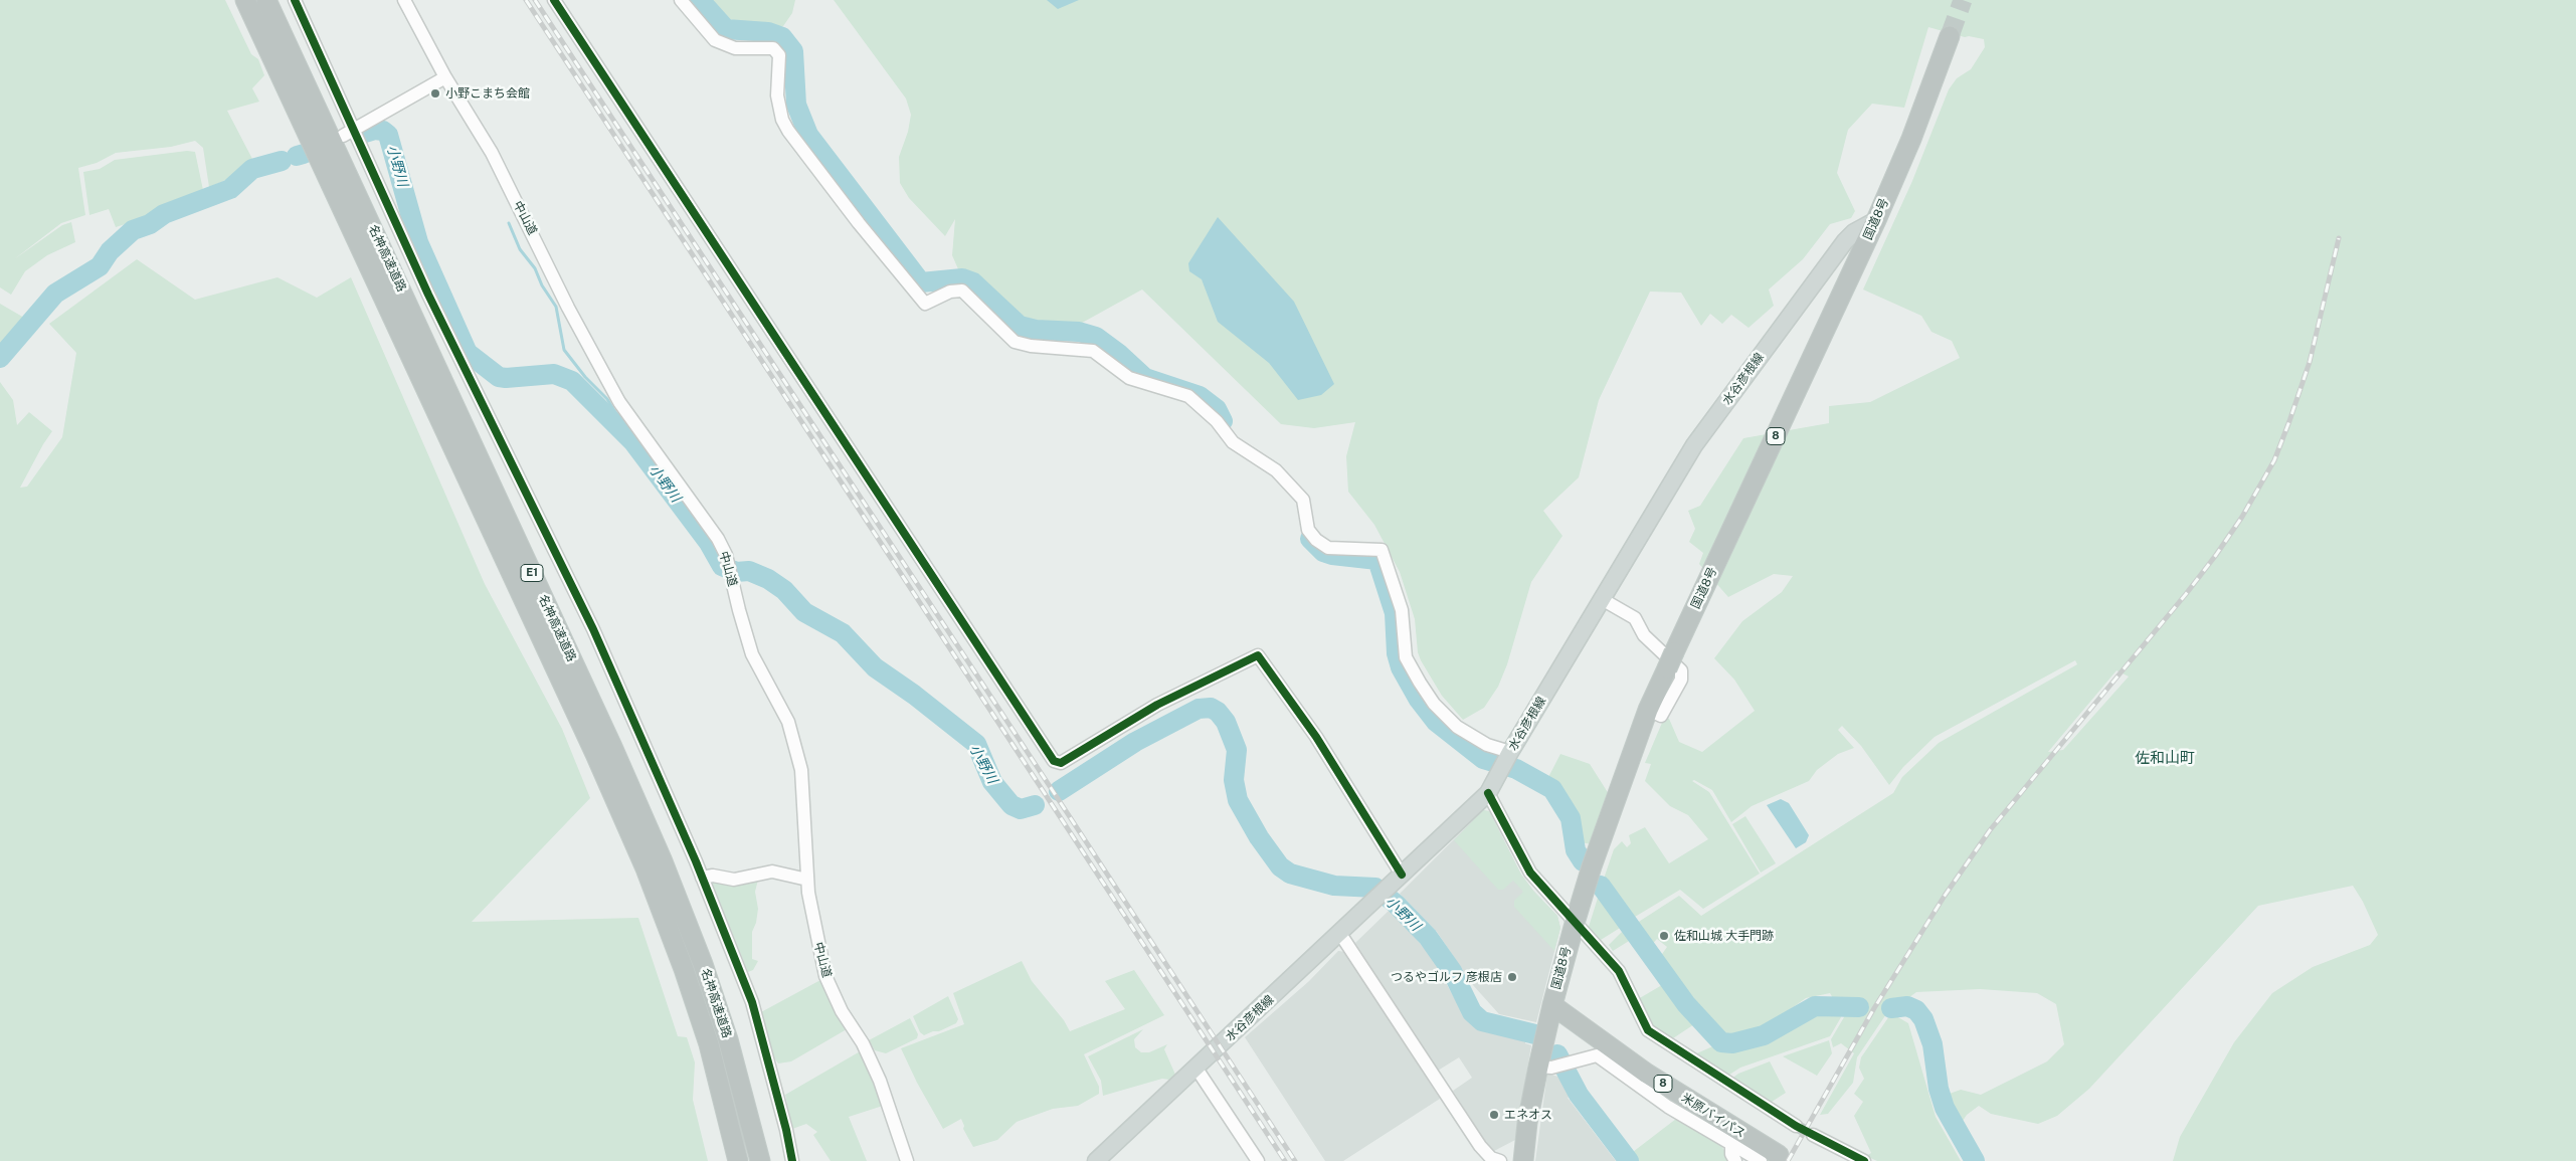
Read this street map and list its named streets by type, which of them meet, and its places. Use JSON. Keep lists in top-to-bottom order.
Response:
{
  "streets": {
    "highway": [
      "国道8号",
      "名神高速道路",
      "8",
      "E1",
      "米原バイパス"
    ],
    "main road": ["水谷彦根線"],
    "street": ["中山道"]
  },
  "crossings": [
    ["国道8号", "水谷彦根線"],
    ["国道8号", "米原バイパス"]
  ],
  "districts": ["佐和山町"],
  "water": ["小野川"],
  "places": [
    "小野こまち会館",
    "佐和山城 大手門跡",
    "つるやゴルフ 彦根店",
    "エネオス"
  ]
}
